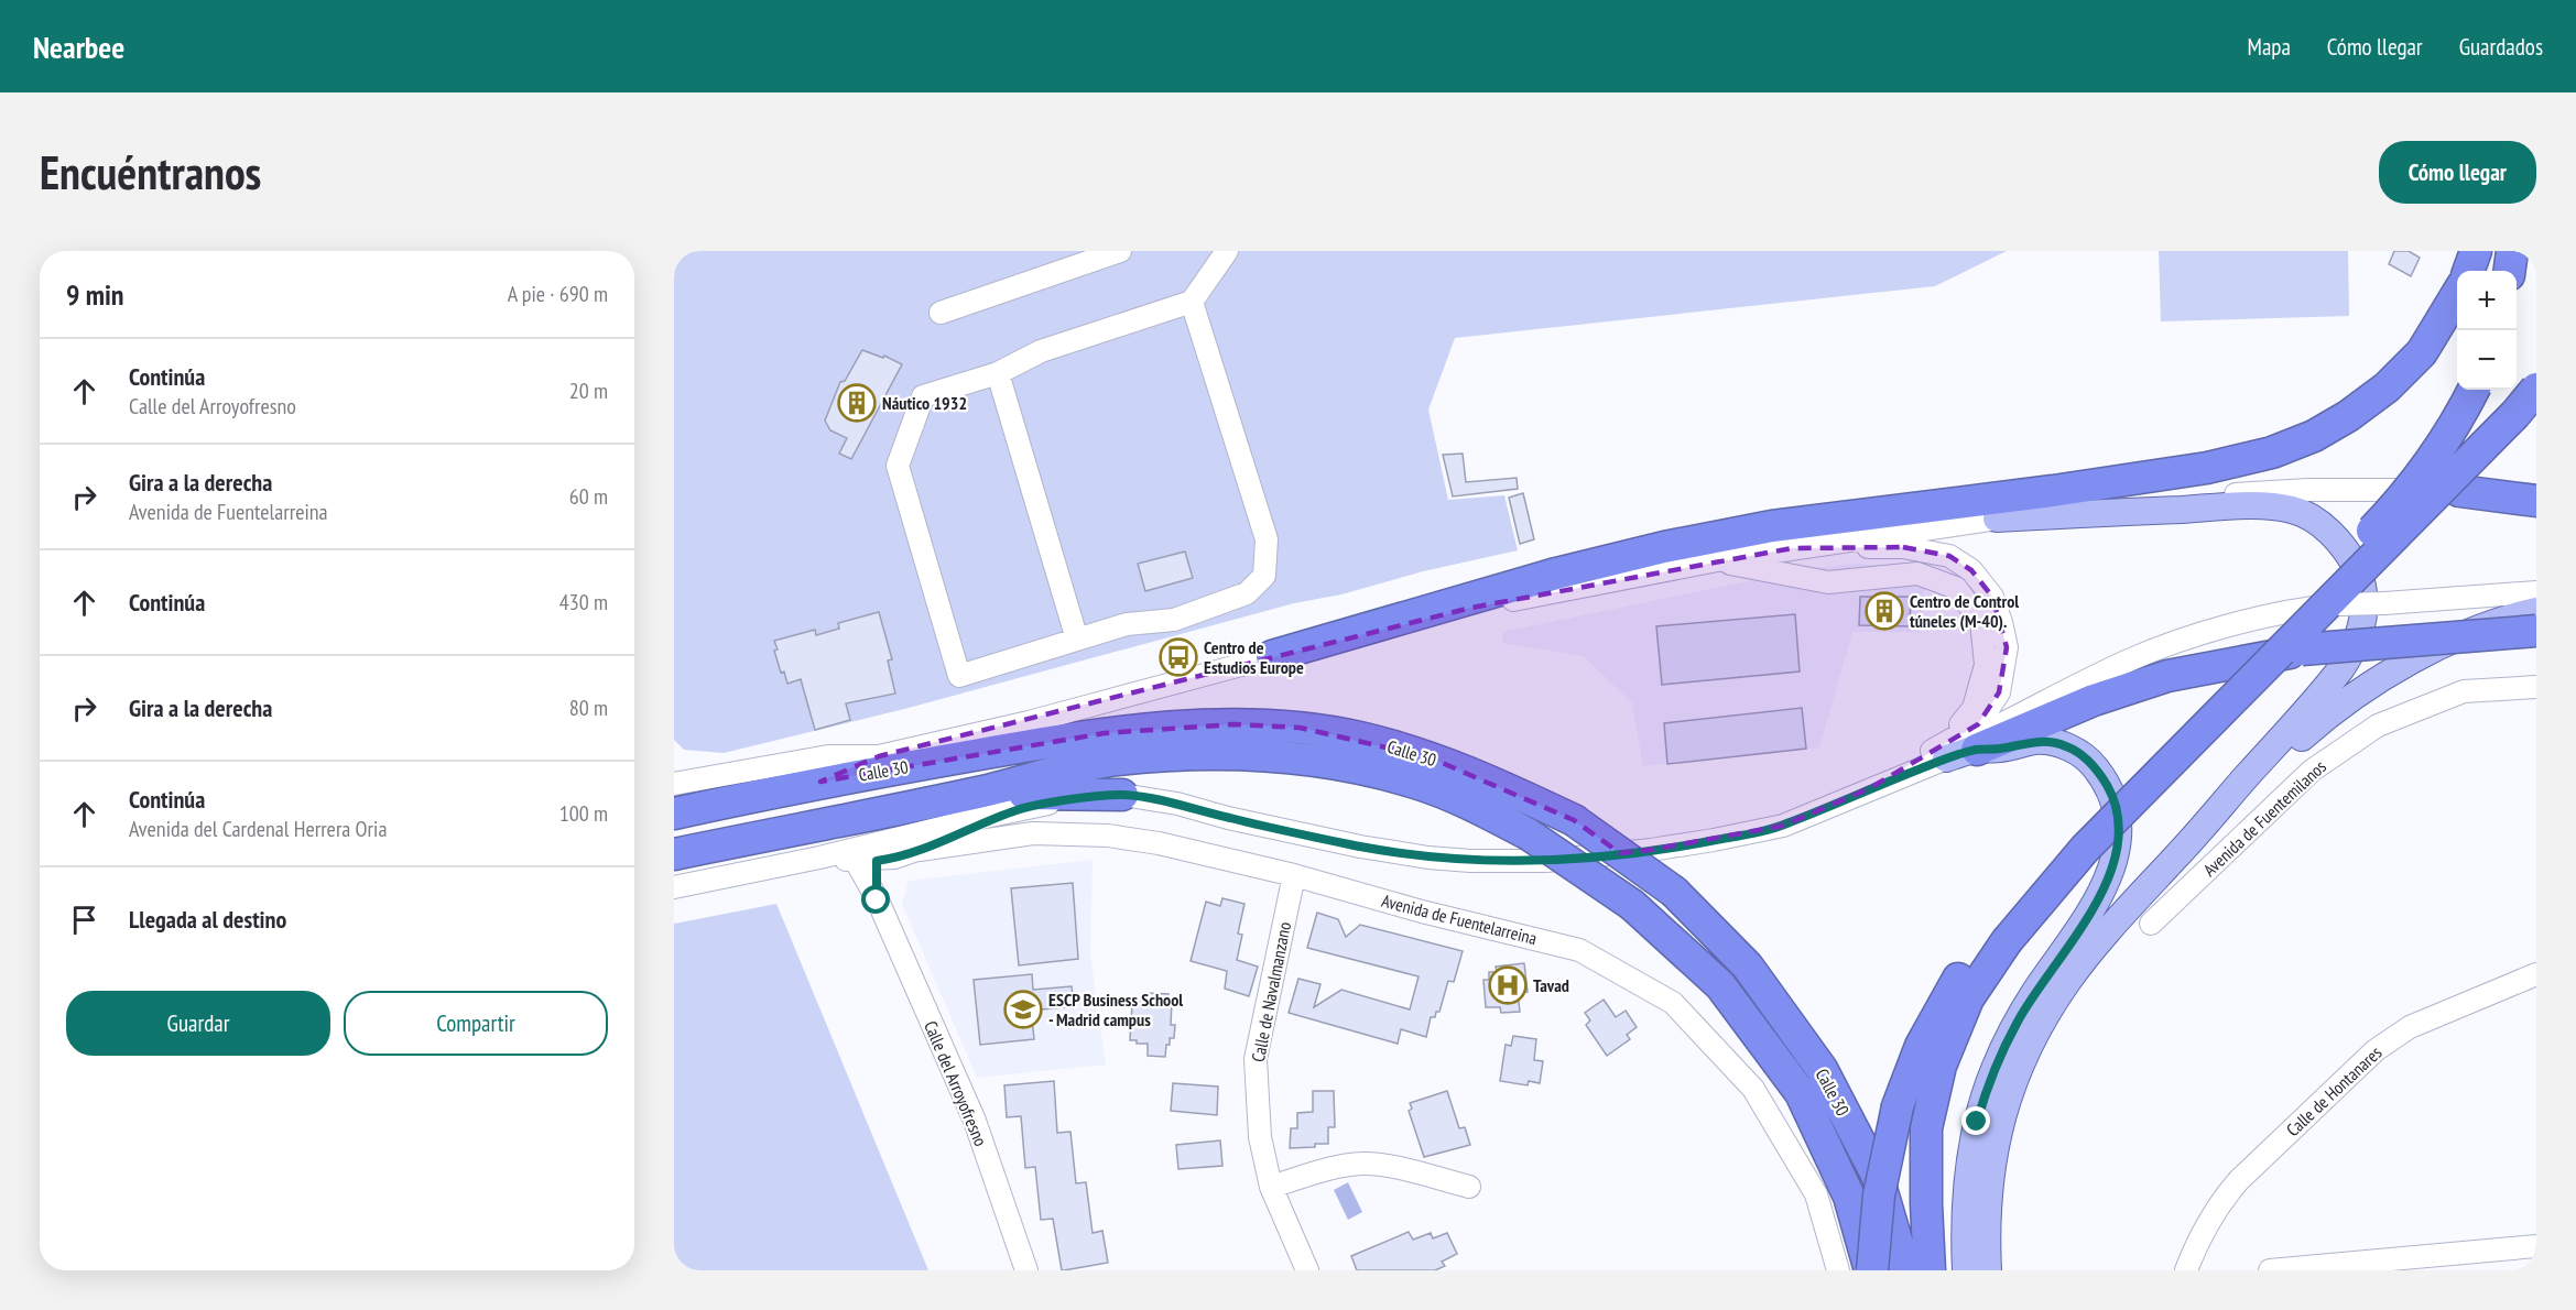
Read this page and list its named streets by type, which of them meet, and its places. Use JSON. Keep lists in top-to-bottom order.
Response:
{
  "streets": {
    "highway": ["Calle 30"],
    "street": [
      "Avenida de Fuentemilanos",
      "Avenida de Fuentelarreina",
      "Calle de Navalmanzano",
      "Calle del Arroyofresno",
      "Calle de Hontanares"
    ]
  },
  "crossings": [
    ["Avenida de Fuentelarreina", "Calle de Navalmanzano"],
    ["Avenida de Fuentelarreina", "Calle del Arroyofresno"]
  ],
  "places": {
    "building": ["Náutico 1932", "Centro de Control túneles (M-40)."],
    "bus stop": ["Centro de Estudios Europe"],
    "hospital": ["Tavad"],
    "school or university": ["ESCP Business School - Madrid campus"]
  },
  "page": {
    "header": "Nearbee",
    "nav": ["Mapa", "Cómo llegar", "Guardados"],
    "buttons": [
      "Cómo llegar",
      ["Guardar", "Compartir"]
    ],
    "title": "Encuéntranos",
    "heading": ["9 min", "A pie · 690 m"],
    "map_buttons": ["+", "−"],
    "list": [
      ["Continúa", "Calle del Arroyofresno", "20 m"],
      ["Gira a la derecha", "Avenida de Fuentelarreina", "60 m"],
      ["Continúa", "430 m"],
      ["Gira a la derecha", "80 m"],
      ["Continúa", "Avenida del Cardenal Herrera Oria", "100 m"],
      "Llegada al destino"
    ]
  }
}
